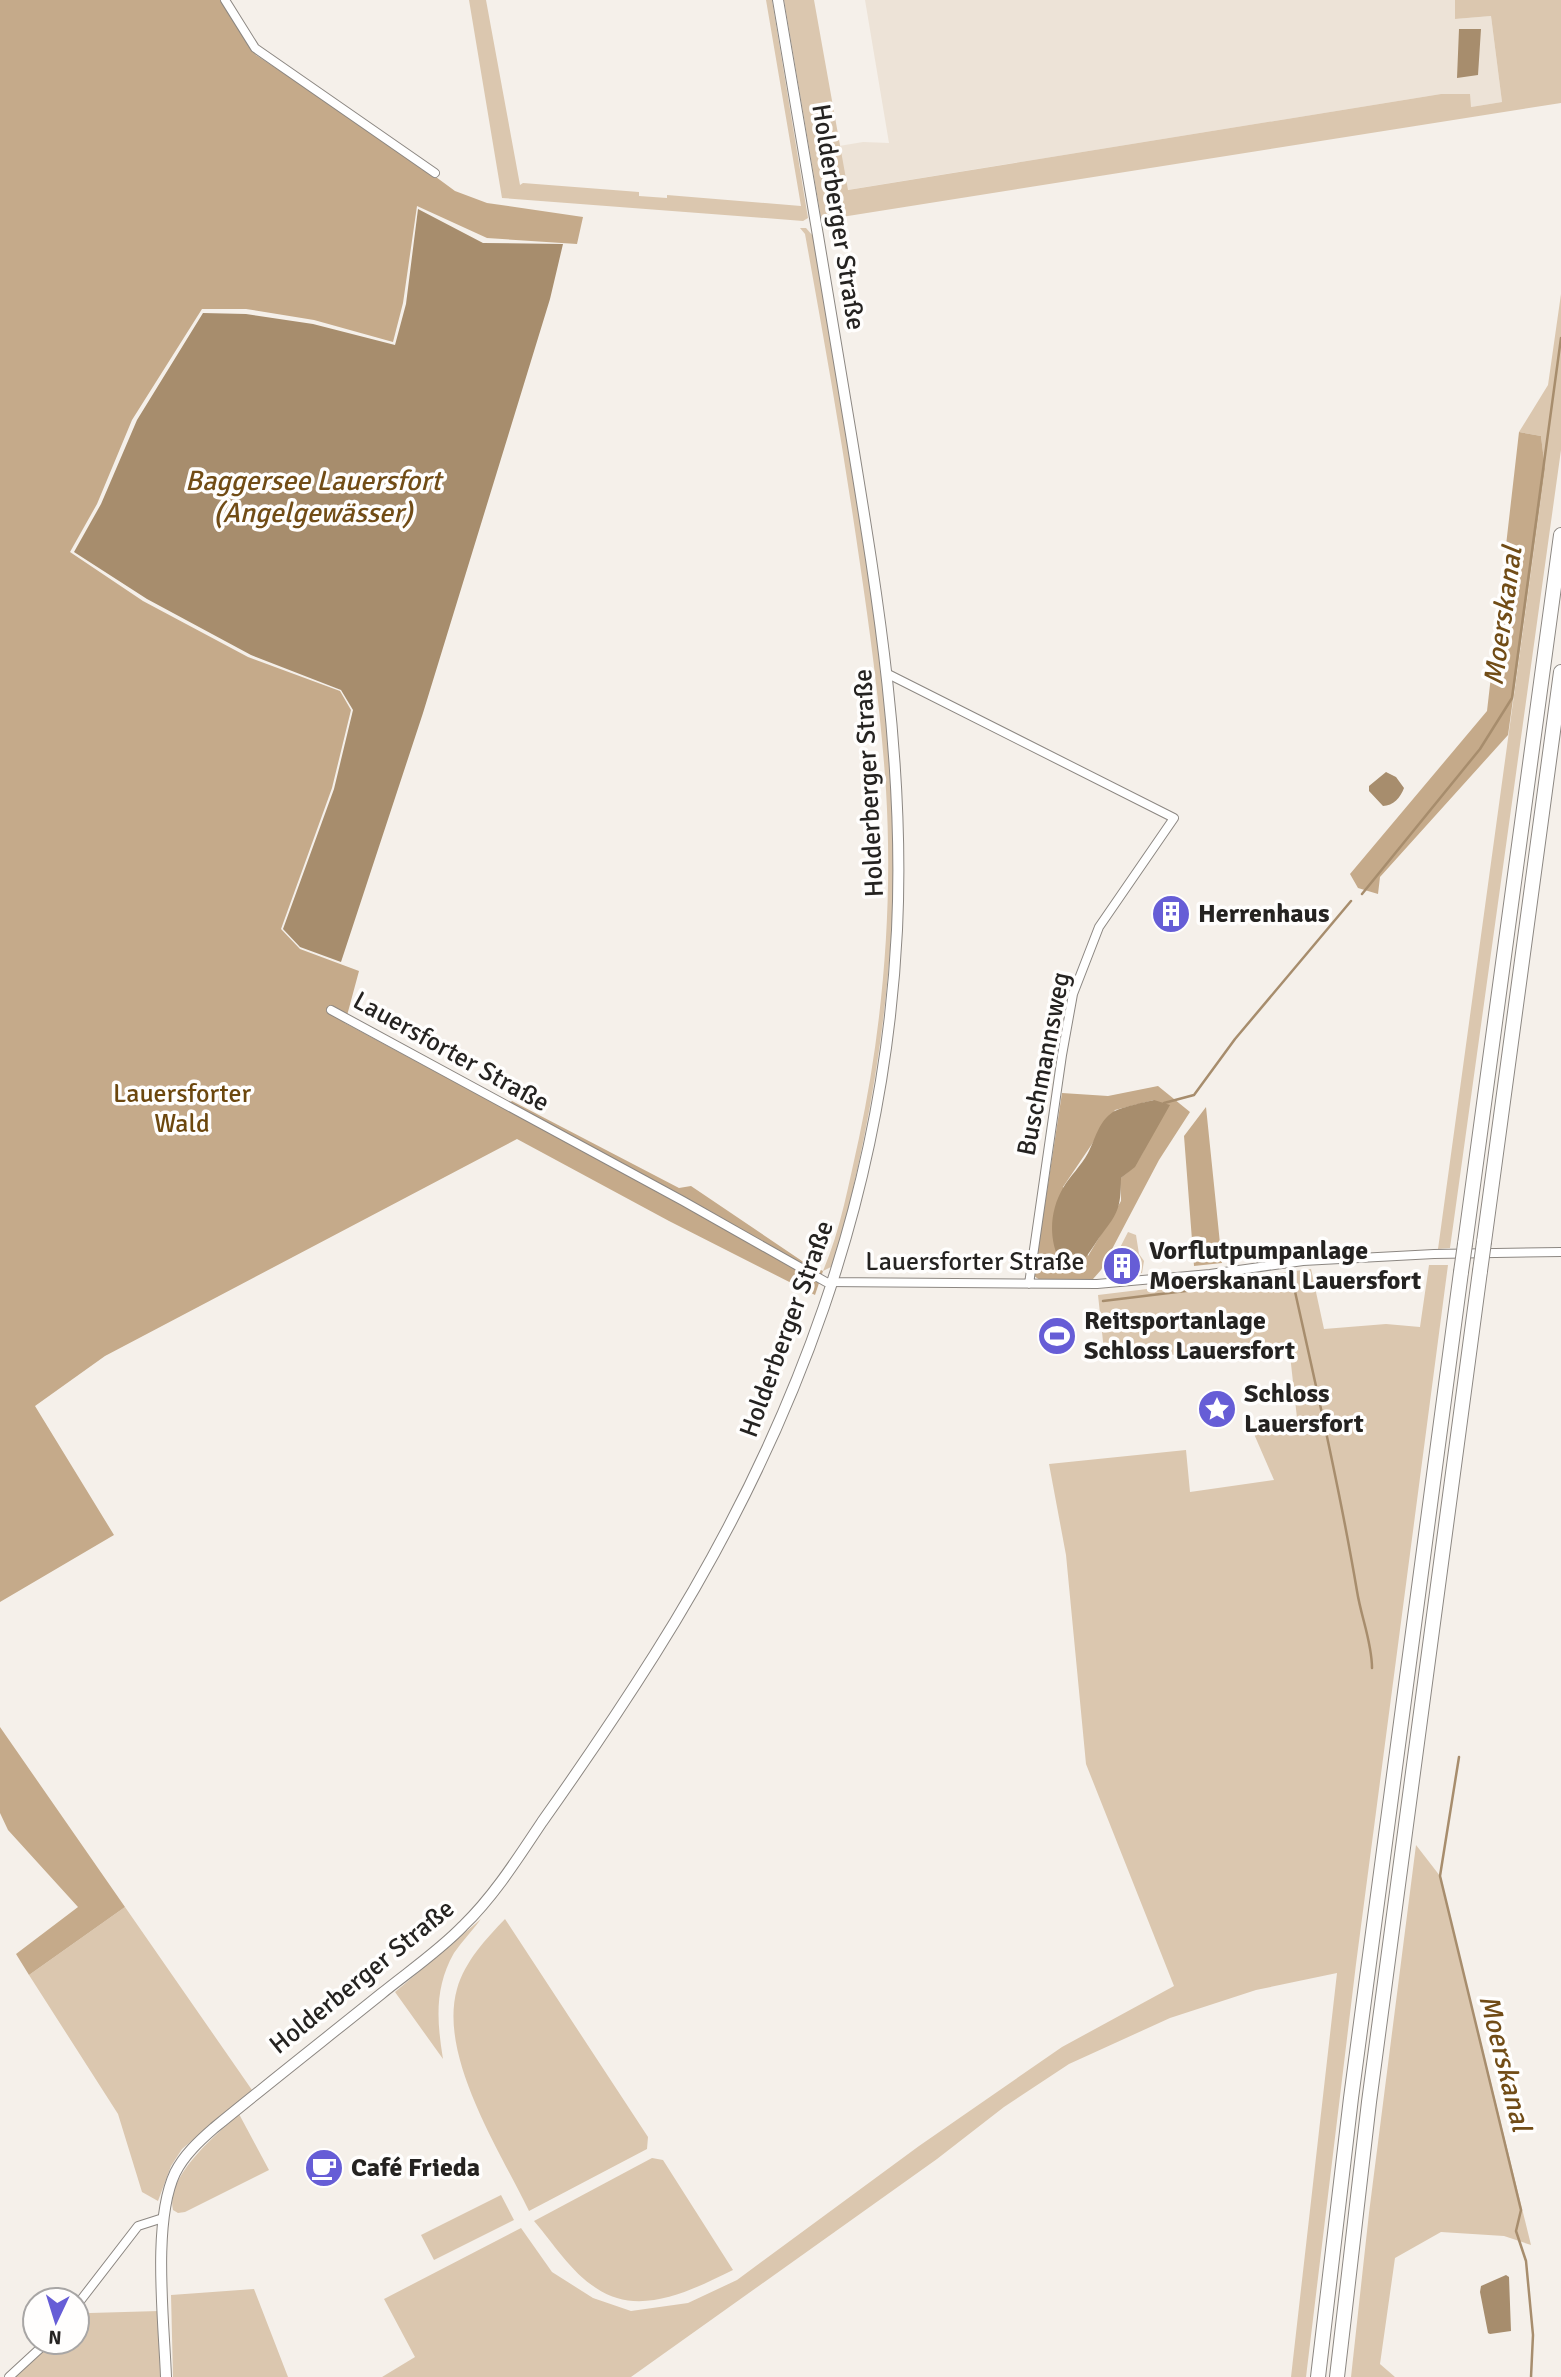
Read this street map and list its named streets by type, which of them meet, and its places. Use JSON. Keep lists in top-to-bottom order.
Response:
{
  "streets": {
    "main road": ["Holderberger Straße"],
    "street": ["Lauersforter Straße", "Buschmannsweg"]
  },
  "crossings": [
    ["Holderberger Straße", "Lauersforter Straße"],
    ["Holderberger Straße", "Buschmannsweg"],
    ["Lauersforter Straße", "Buschmannsweg"]
  ],
  "water": ["Baggersee Lauersfort (Angelgewässer)", "Moerskanal"],
  "parks": ["Lauersforter Wald"],
  "places": {
    "building": ["Herrenhaus", "Vorflutpumpanlage Moerskananl Lauersfort"],
    "sports": ["Reitsportanlage Schloss Lauersfort"],
    "place": ["Schloss Lauersfort"],
    "cafe": ["Café Frieda"]
  },
  "north": "bottom"
}
